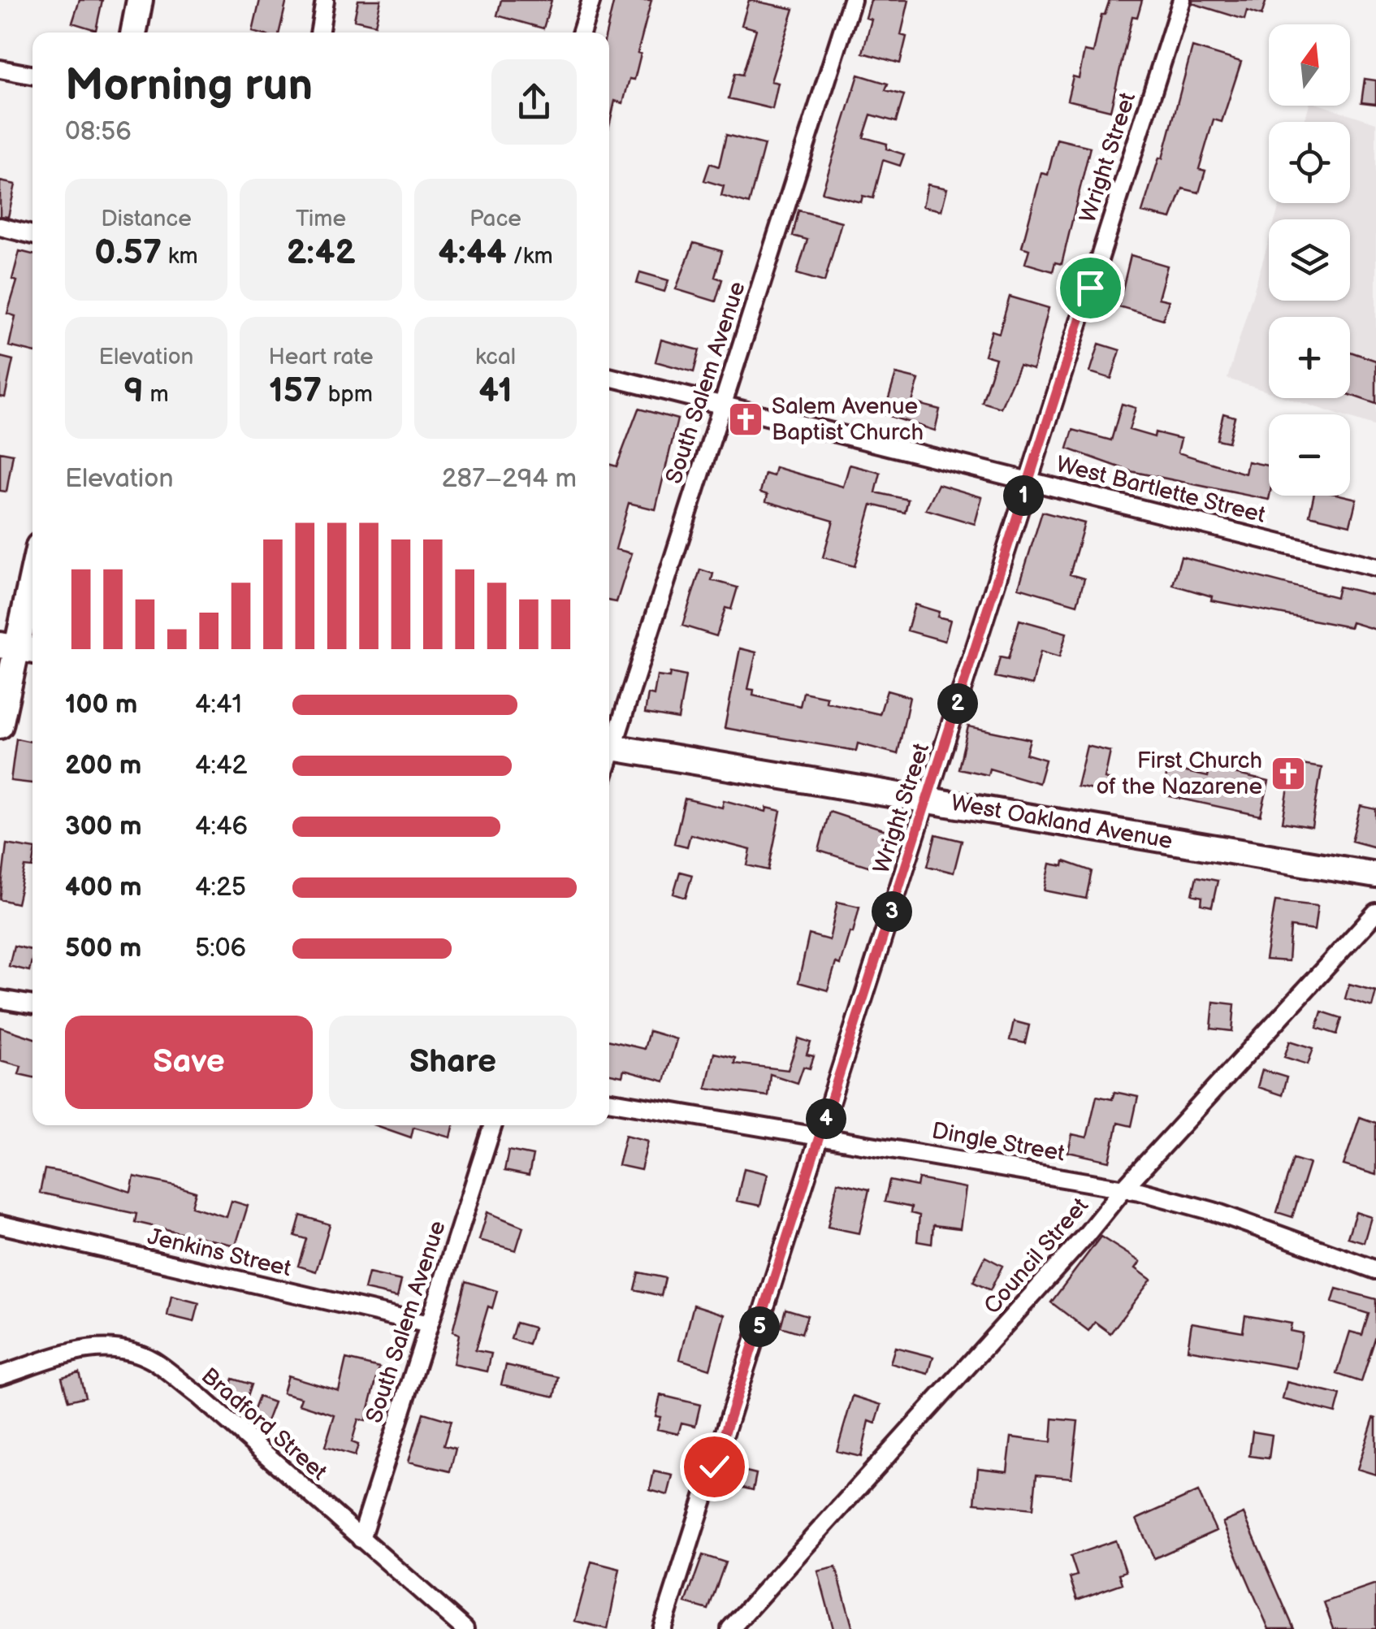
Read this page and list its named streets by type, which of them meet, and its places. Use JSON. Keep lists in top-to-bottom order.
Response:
{
  "streets": {
    "street": [
      "Wright Street",
      "South Salem Avenue",
      "West Bartlette Street",
      "West Oakland Avenue",
      "Dingle Street",
      "Jenkins Street",
      "Council Street",
      "Bradford Street"
    ]
  },
  "crossings": [
    ["Wright Street", "West Bartlette Street"],
    ["Wright Street", "West Oakland Avenue"],
    ["Wright Street", "Dingle Street"],
    ["South Salem Avenue", "West Bartlette Street"],
    ["South Salem Avenue", "Jenkins Street"],
    ["South Salem Avenue", "Bradford Street"],
    ["Dingle Street", "Council Street"]
  ],
  "places": {
    "church": ["Salem Avenue Baptist Church", "First Church of the Nazarene"]
  },
  "north": "top",
  "page": {
    "map_buttons": ["+", "−"],
    "heading": ["Morning run", "08:56"],
    "stats": [
      ["Distance", "0.57 km"],
      ["Time", "2:42"],
      ["Pace", "4:44 /km"],
      ["Elevation", "9 m"],
      ["Heart rate", "157 bpm"],
      ["kcal", "41"]
    ],
    "chart": ["Elevation", "287–294 m"],
    "pins": [
      "1",
      "2",
      "3",
      "4",
      "5"
    ],
    "list": [
      {
        "name": "100 m",
        "note": "4:41"
      },
      {
        "name": "200 m",
        "note": "4:42"
      },
      {
        "name": "300 m",
        "note": "4:46"
      },
      {
        "name": "400 m",
        "note": "4:25"
      },
      {
        "name": "500 m",
        "note": "5:06"
      }
    ],
    "buttons": ["Save", "Share"]
  }
}
